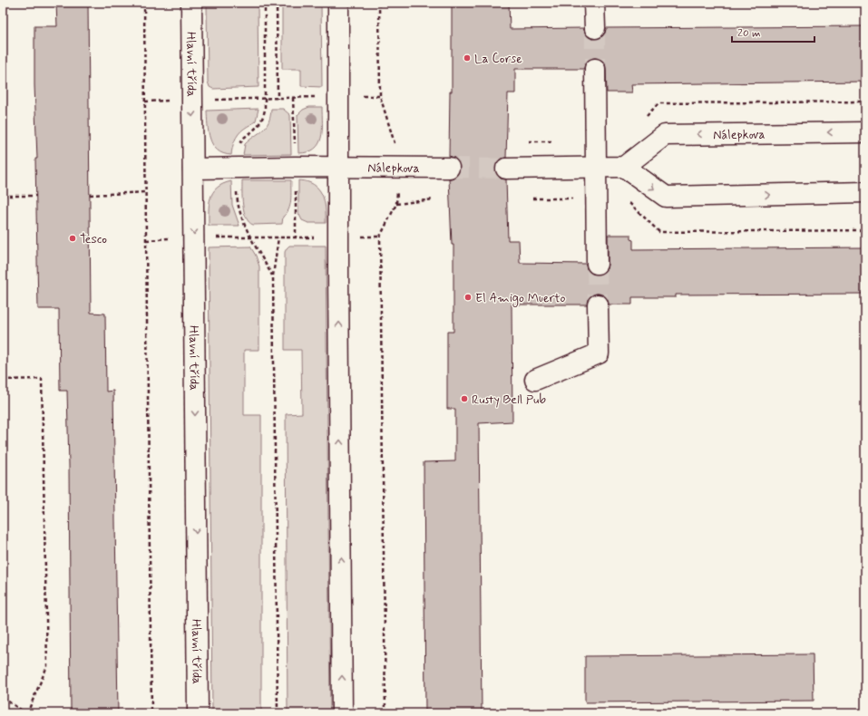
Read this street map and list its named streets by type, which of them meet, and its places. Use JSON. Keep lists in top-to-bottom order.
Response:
{
  "streets": {
    "street": ["Hlavní třída", "Nálepkova"]
  },
  "crossings": [
    ["Hlavní třída", "Nálepkova"]
  ],
  "places": [
    "La Corse",
    "Tesco",
    "El Amigo Muerto",
    "Rusty Bell Pub"
  ],
  "scale_bar": "20 m"
}
